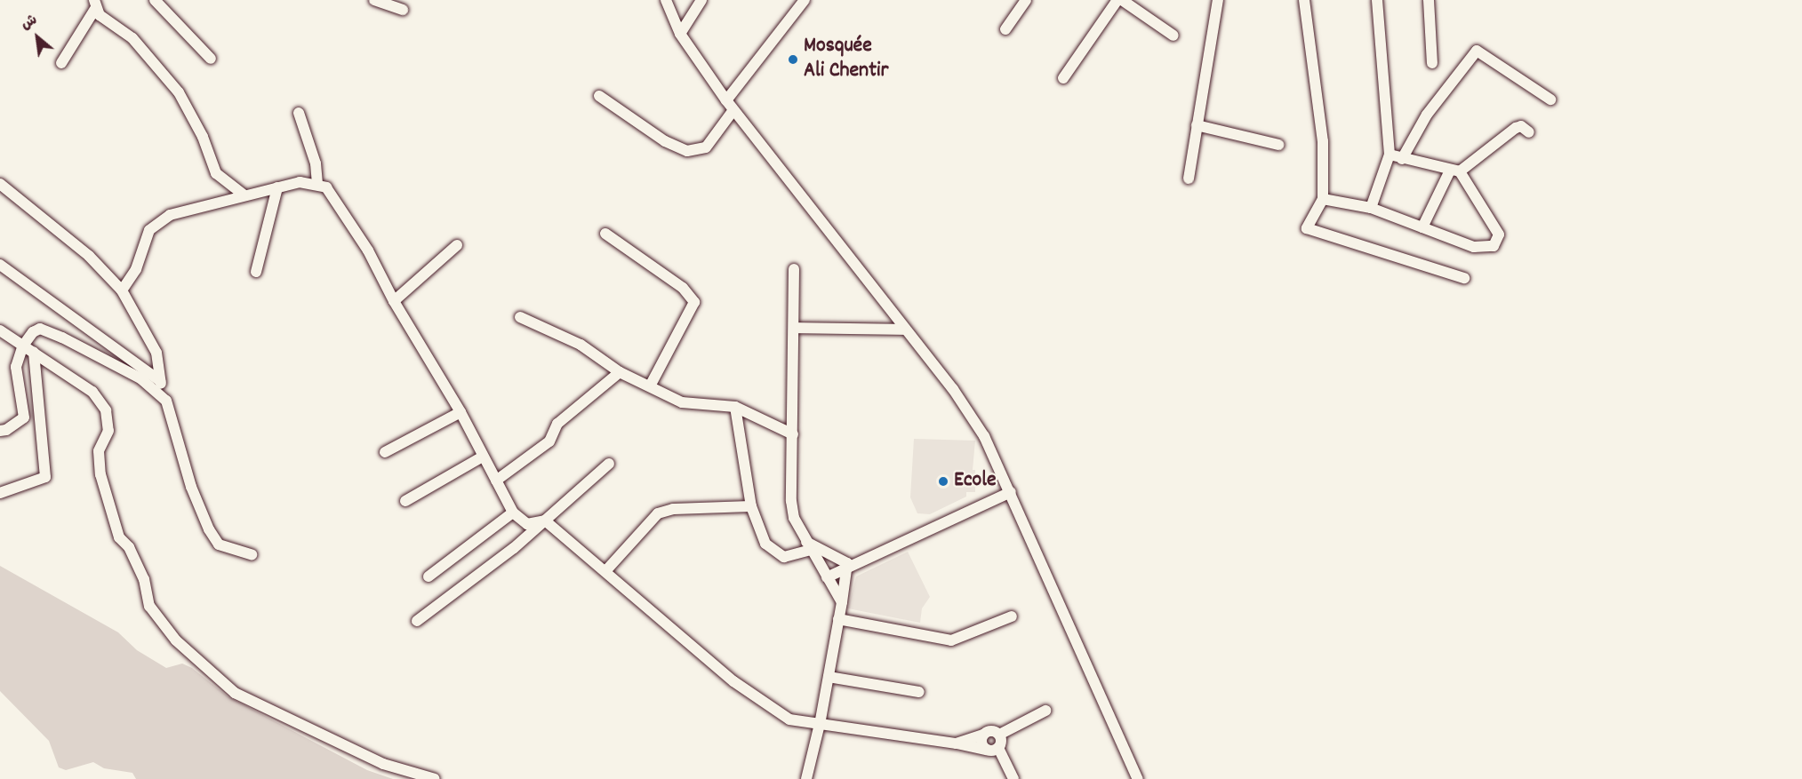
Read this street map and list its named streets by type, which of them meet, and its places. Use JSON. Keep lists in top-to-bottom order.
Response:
{
  "places": ["Mosquée Ali Chentir", "Ecole"],
  "north": "top left"
}
